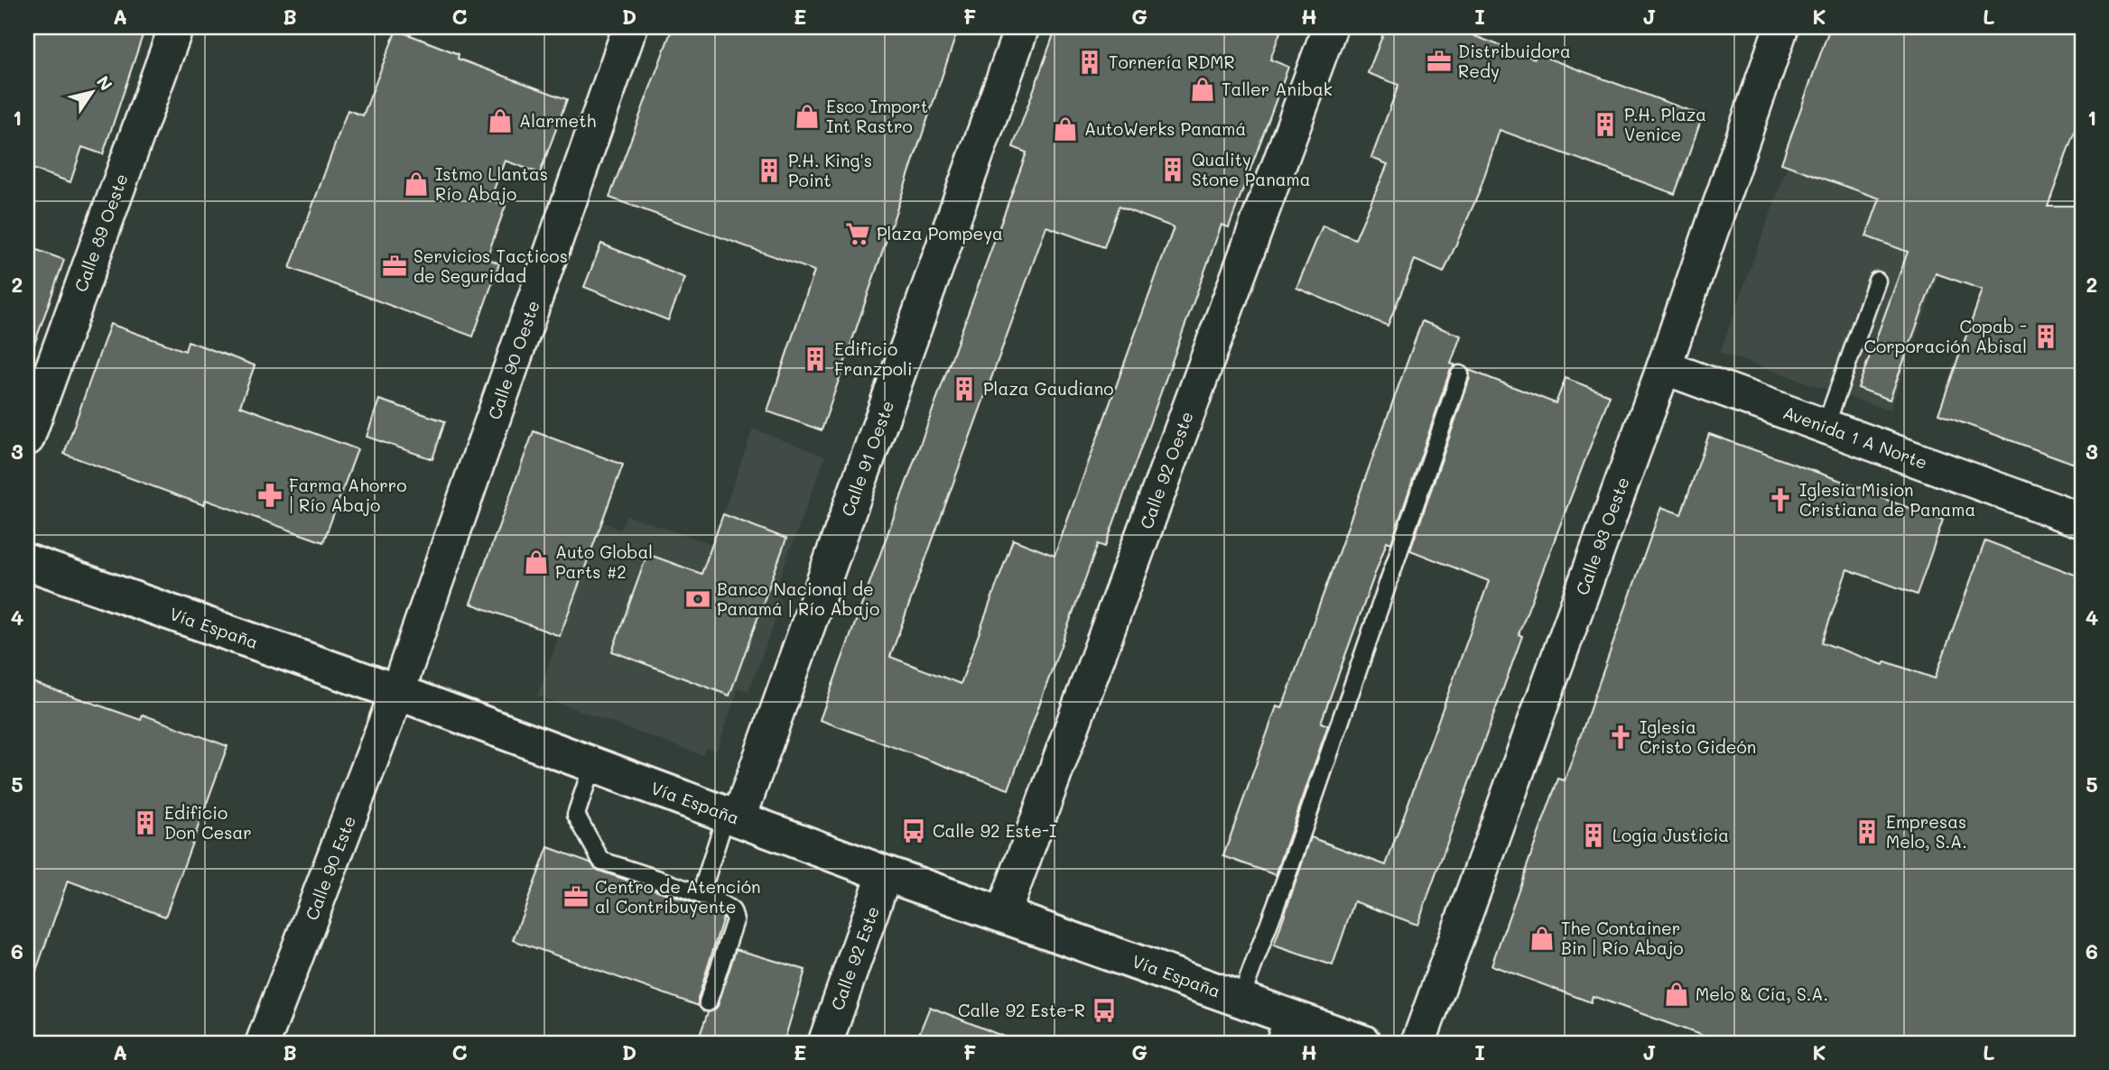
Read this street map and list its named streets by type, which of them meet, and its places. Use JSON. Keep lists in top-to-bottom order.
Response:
{
  "streets": {
    "main road": ["Vía España"],
    "street": [
      "Calle 89 Oeste",
      "Calle 90 Oeste",
      "Avenida 1 A Norte",
      "Calle 91 Oeste",
      "Calle 92 Oeste",
      "Calle 93 Oeste",
      "Calle 90 Este",
      "Calle 92 Este"
    ]
  },
  "crossings": [
    ["Calle 90 Oeste", "Vía España"],
    ["Calle 90 Oeste", "Calle 90 Este"],
    ["Avenida 1 A Norte", "Calle 93 Oeste"],
    ["Calle 91 Oeste", "Vía España"],
    ["Calle 92 Oeste", "Vía España"],
    ["Vía España", "Calle 90 Este"],
    ["Vía España", "Calle 92 Este"]
  ],
  "places": {
    "office": ["Distribuidora Redy", "Servicios Tacticos de Seguridad", "Centro de Atención al Contribuyente"],
    "building": [
      "Tornería RDMR",
      "P.H. Plaza Venice",
      "Quality Stone Panama",
      "P.H. King's Point",
      "Copab - Corporación Abisal",
      "Edificio Franzpoli",
      "Plaza Gaudiano",
      "Edificio Don Cesar",
      "Empresas Melo, S.A.",
      "Logia Justicia"
    ],
    "shop": [
      "Taller Anibak",
      "Esco Import Int Rastro",
      "Alarmeth",
      "AutoWerks Panamá",
      "Istmo Llantas Río Abajo",
      "Auto Global Parts #2",
      "The Container Bin | Río Abajo",
      "Melo & Cía, S.A."
    ],
    "supermarket": ["Plaza Pompeya"],
    "pharmacy": ["Farma Ahorro | Río Abajo"],
    "church": ["Iglesia Mision Cristiana de Panama", "Iglesia Cristo Gideón"],
    "bank": ["Banco Nacional de Panamá | Río Abajo"],
    "bus stop": ["Calle 92 Este-I", "Calle 92 Este-R"]
  },
  "north": "top right",
  "grid": {
    "columns": [
      "A",
      "B",
      "C",
      "D",
      "E",
      "F",
      "G",
      "H",
      "I",
      "J",
      "K",
      "L"
    ],
    "rows": [
      "1",
      "2",
      "3",
      "4",
      "5",
      "6"
    ]
  }
}
